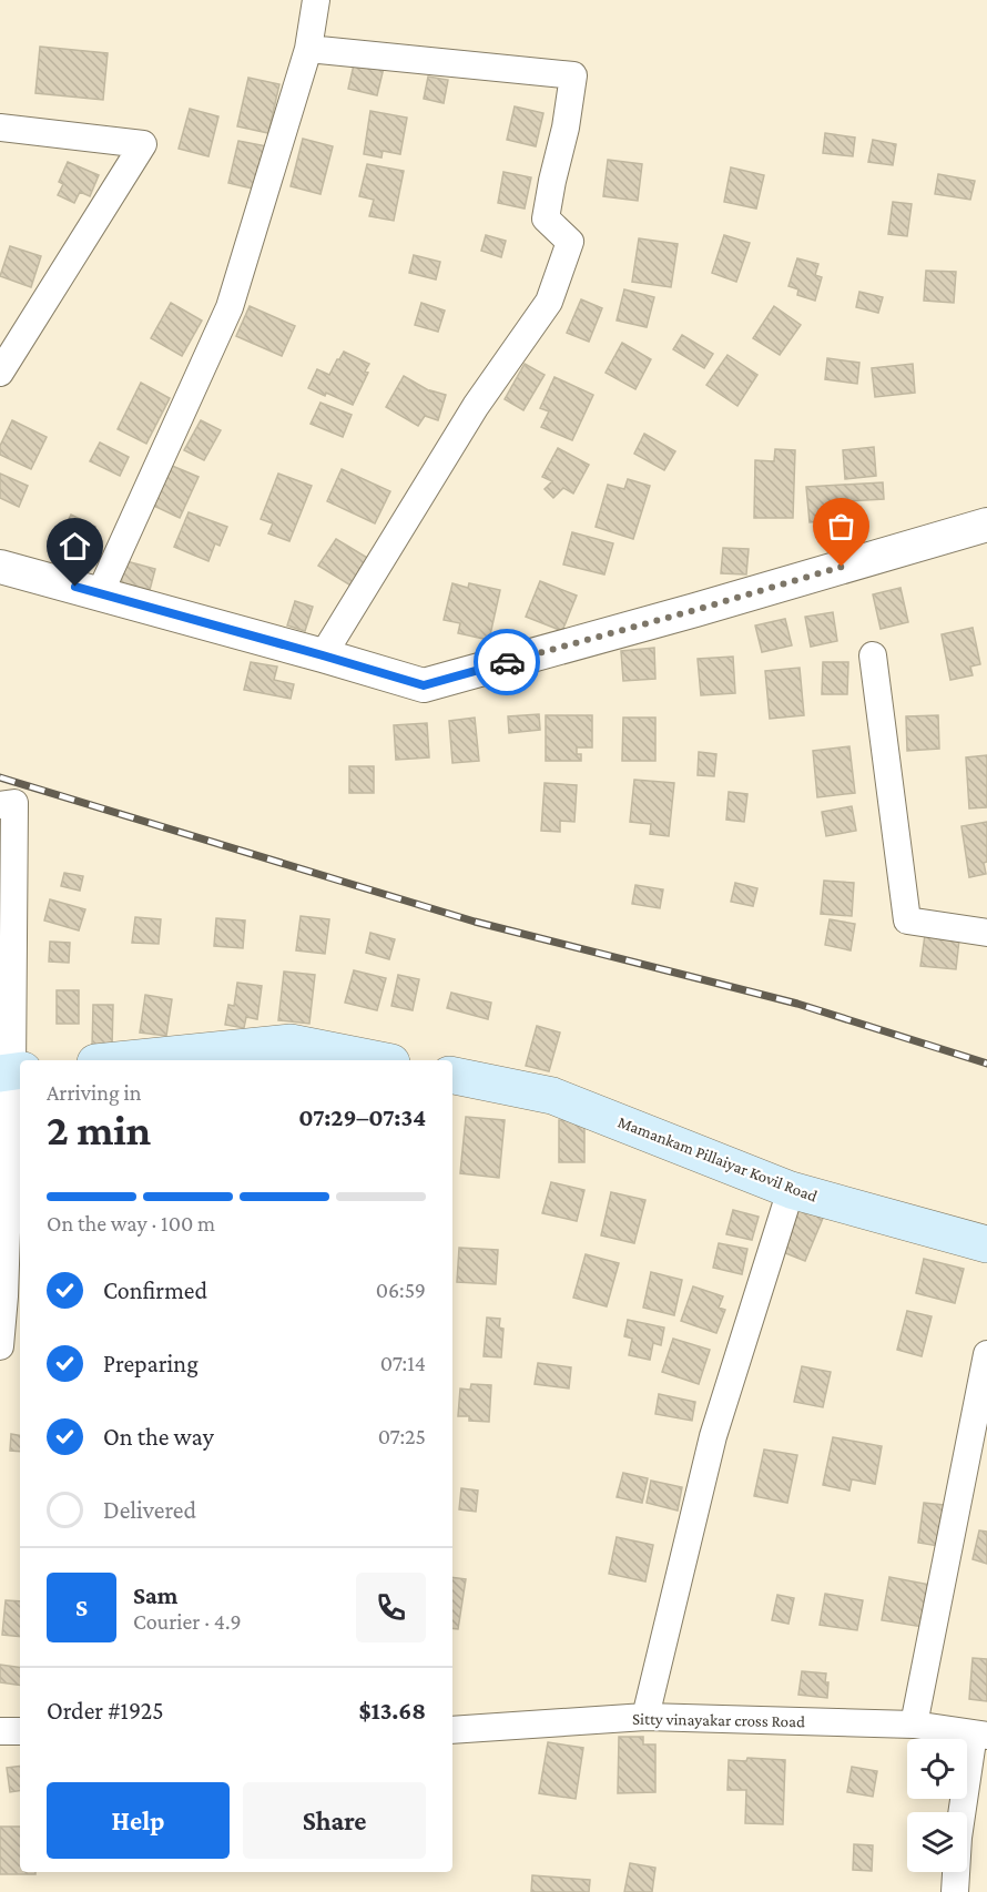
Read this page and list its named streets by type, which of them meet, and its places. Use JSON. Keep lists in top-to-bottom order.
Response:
{
  "streets": {
    "main road": ["Mamankam Pillaiyar Kovil Road"],
    "street": ["Sitty vinayakar cross Road"]
  },
  "page": {
    "heading": ["2 min", "Arriving in", "07:29–07:34"],
    "panel": [
      "Sam",
      "Courier · 4.9",
      "Order #1925",
      "$13.68"
    ],
    "bar": "On the way · 100 m",
    "list": [
      ["Confirmed", "06:59"],
      ["Preparing", "07:14"],
      ["On the way", "07:25"],
      "Delivered"
    ],
    "round": "S",
    "buttons": ["Help", "Share"]
  }
}
